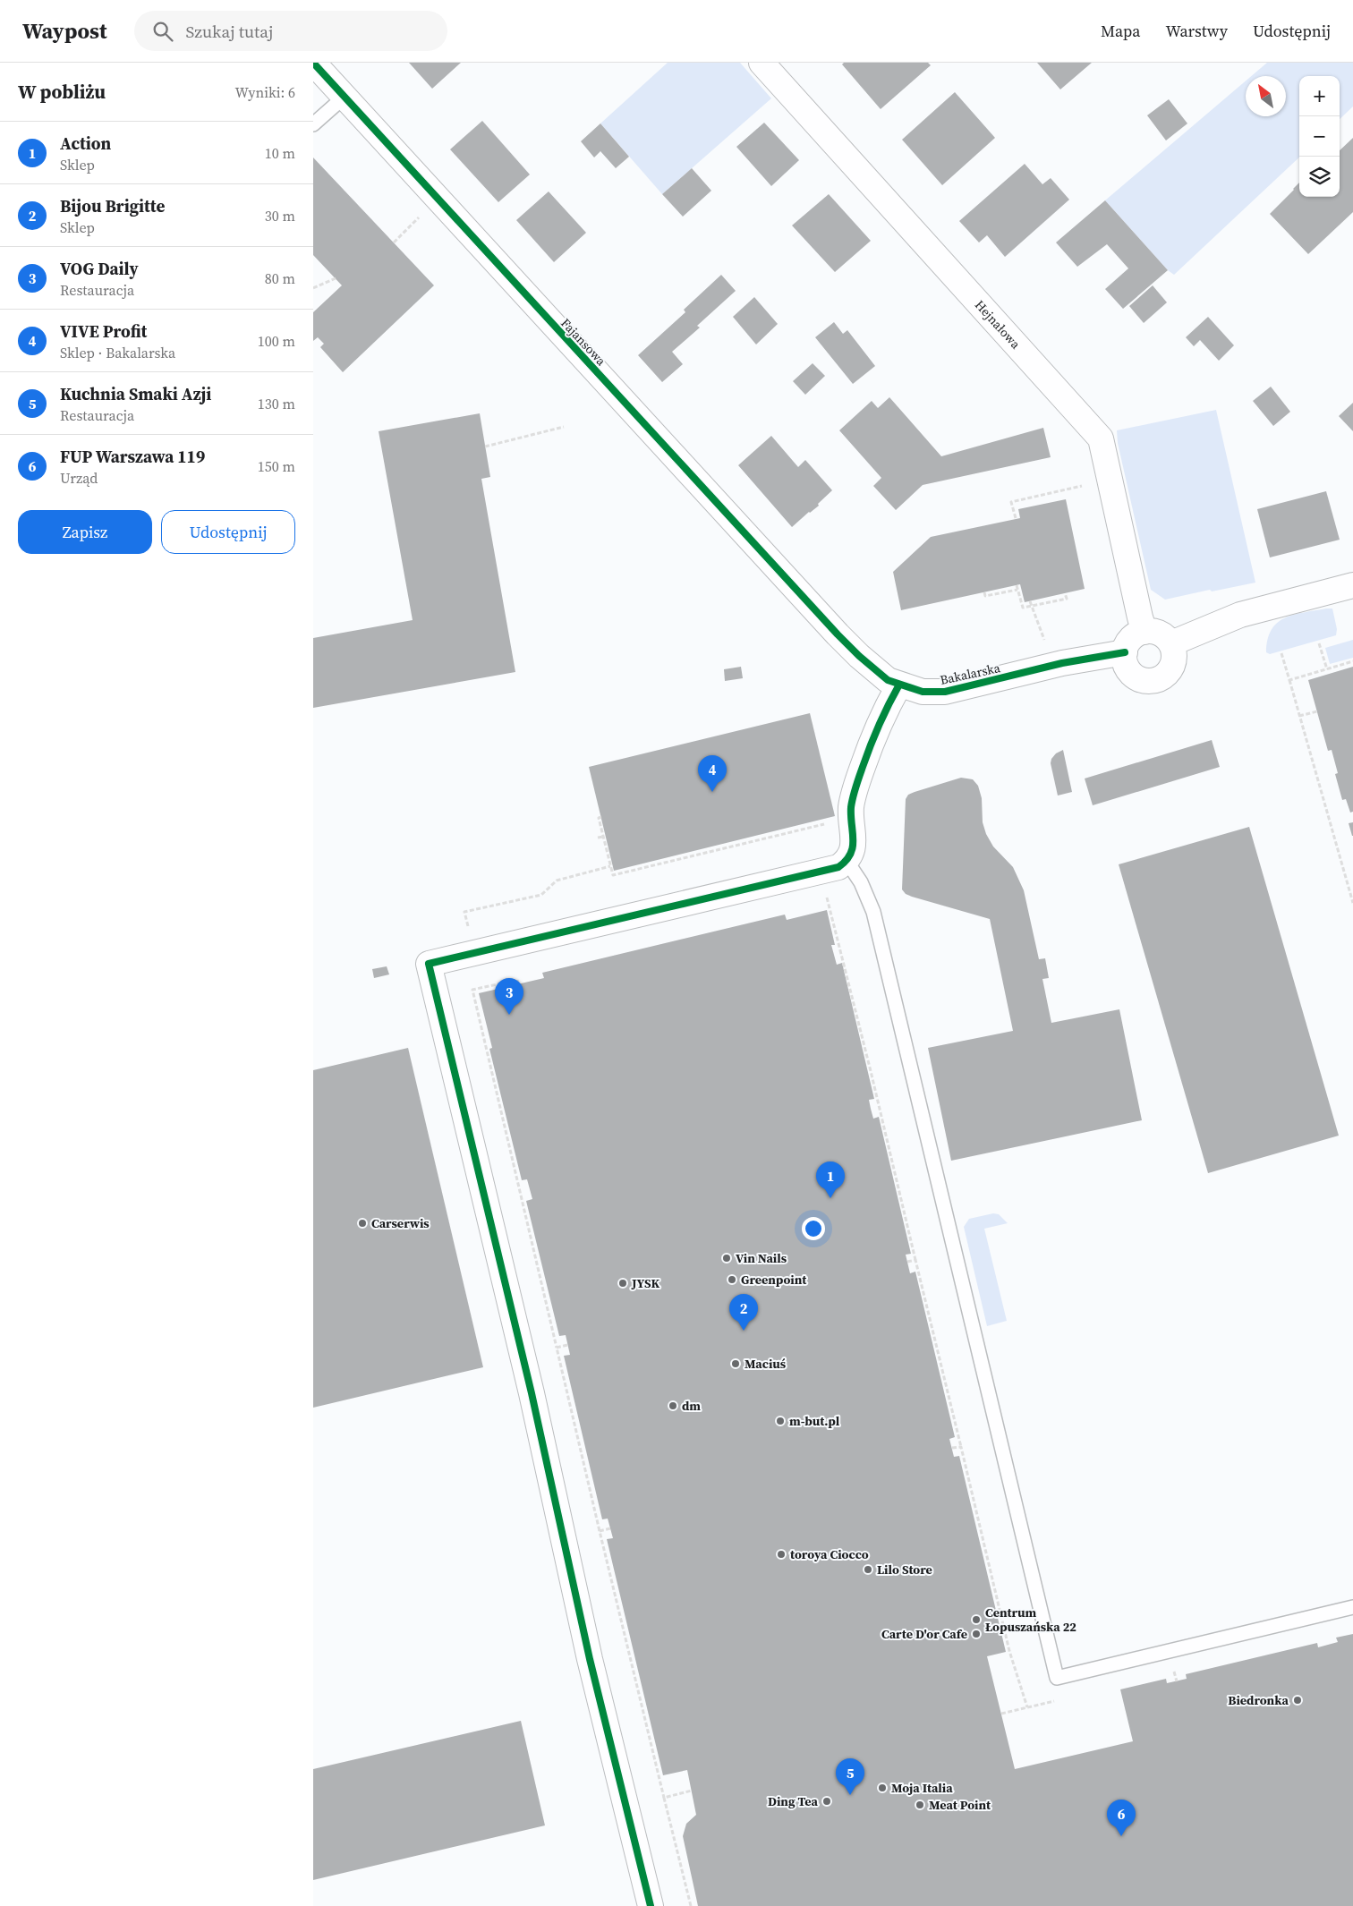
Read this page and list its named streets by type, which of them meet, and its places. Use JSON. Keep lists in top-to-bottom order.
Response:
{
  "streets": {
    "street": ["Hejnałowa", "Fajansowa", "Bakalarska"]
  },
  "crossings": [
    ["Hejnałowa", "Bakalarska"],
    ["Fajansowa", "Bakalarska"]
  ],
  "places": [
    "Carserwis",
    "Vin Nails",
    "Greenpoint",
    "JYSK",
    "Maciuś",
    "dm",
    "m-but.pl",
    "toroya Ciocco",
    "Lilo Store",
    "Centrum Łopuszańska 22",
    "Carte D'or Cafe",
    "Biedronka",
    "Moja Italia",
    "Ding Tea",
    "Meat Point"
  ],
  "north": "top left",
  "page": {
    "header": "Waypost",
    "search": "Szukaj tutaj",
    "nav": ["Mapa", "Warstwy", "Udostępnij"],
    "heading": ["W pobliżu", "Wyniki: 6"],
    "map_buttons": ["+", "−"],
    "list": [
      {
        "mark": "1",
        "name": "Action",
        "note": "Sklep",
        "value": "10 m"
      },
      {
        "mark": "2",
        "name": "Bijou Brigitte",
        "note": "Sklep",
        "value": "30 m"
      },
      {
        "mark": "3",
        "name": "VOG Daily",
        "note": "Restauracja",
        "value": "80 m"
      },
      {
        "mark": "4",
        "name": "VIVE Profit",
        "note": "Sklep · Bakalarska",
        "value": "100 m"
      },
      {
        "mark": "5",
        "name": "Kuchnia Smaki Azji",
        "note": "Restauracja",
        "value": "130 m"
      },
      {
        "mark": "6",
        "name": "FUP Warszawa 119",
        "note": "Urząd",
        "value": "150 m"
      }
    ],
    "buttons": ["Zapisz", "Udostępnij"],
    "pins": [
      "4",
      "3",
      "1",
      "2",
      "5",
      "6"
    ]
  }
}
